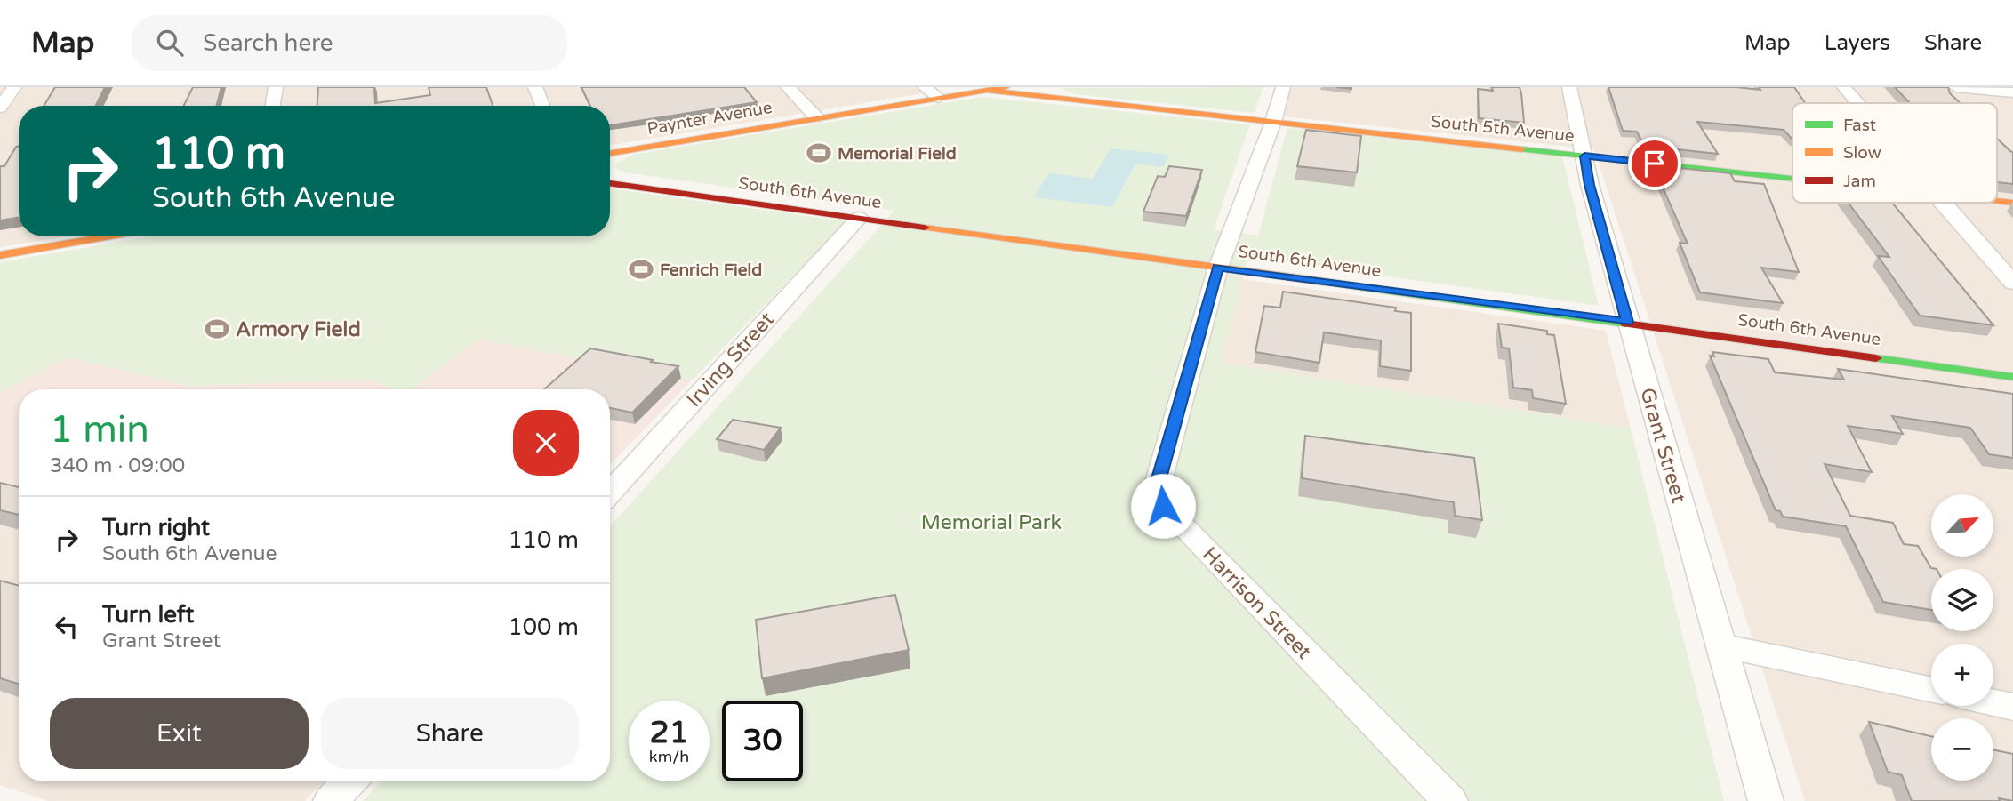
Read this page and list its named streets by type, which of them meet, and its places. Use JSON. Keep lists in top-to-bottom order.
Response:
{
  "streets": {
    "street": [
      "Paynter Avenue",
      "South 5th Avenue",
      "South 6th Avenue",
      "Irving Street",
      "Grant Street",
      "Harrison Street"
    ]
  },
  "crossings": [
    ["Paynter Avenue", "South 5th Avenue"],
    ["South 5th Avenue", "Grant Street"],
    ["South 5th Avenue", "Harrison Street"],
    ["South 6th Avenue", "Irving Street"],
    ["South 6th Avenue", "Grant Street"],
    ["South 6th Avenue", "Harrison Street"]
  ],
  "parks": ["Memorial Park"],
  "places": {
    "sports": ["Memorial Field", "Fenrich Field", "Armory Field"]
  },
  "legend": ["Fast", "Slow", "Jam"],
  "north": "top right",
  "page": {
    "header": "Map",
    "search": "Search here",
    "nav": ["Map", "Layers", "Share"],
    "turn": ["110 m", "South 6th Avenue"],
    "heading": ["1 min", "340 m · 09:00"],
    "map_buttons": ["+", "−"],
    "list": [
      {
        "name": "Turn right",
        "note": "South 6th Avenue",
        "value": "110 m"
      },
      {
        "name": "Turn left",
        "note": "Grant Street",
        "value": "100 m"
      }
    ],
    "buttons": ["Exit", "Share"],
    "speed": "21 km/h",
    "limit": "30"
  }
}
